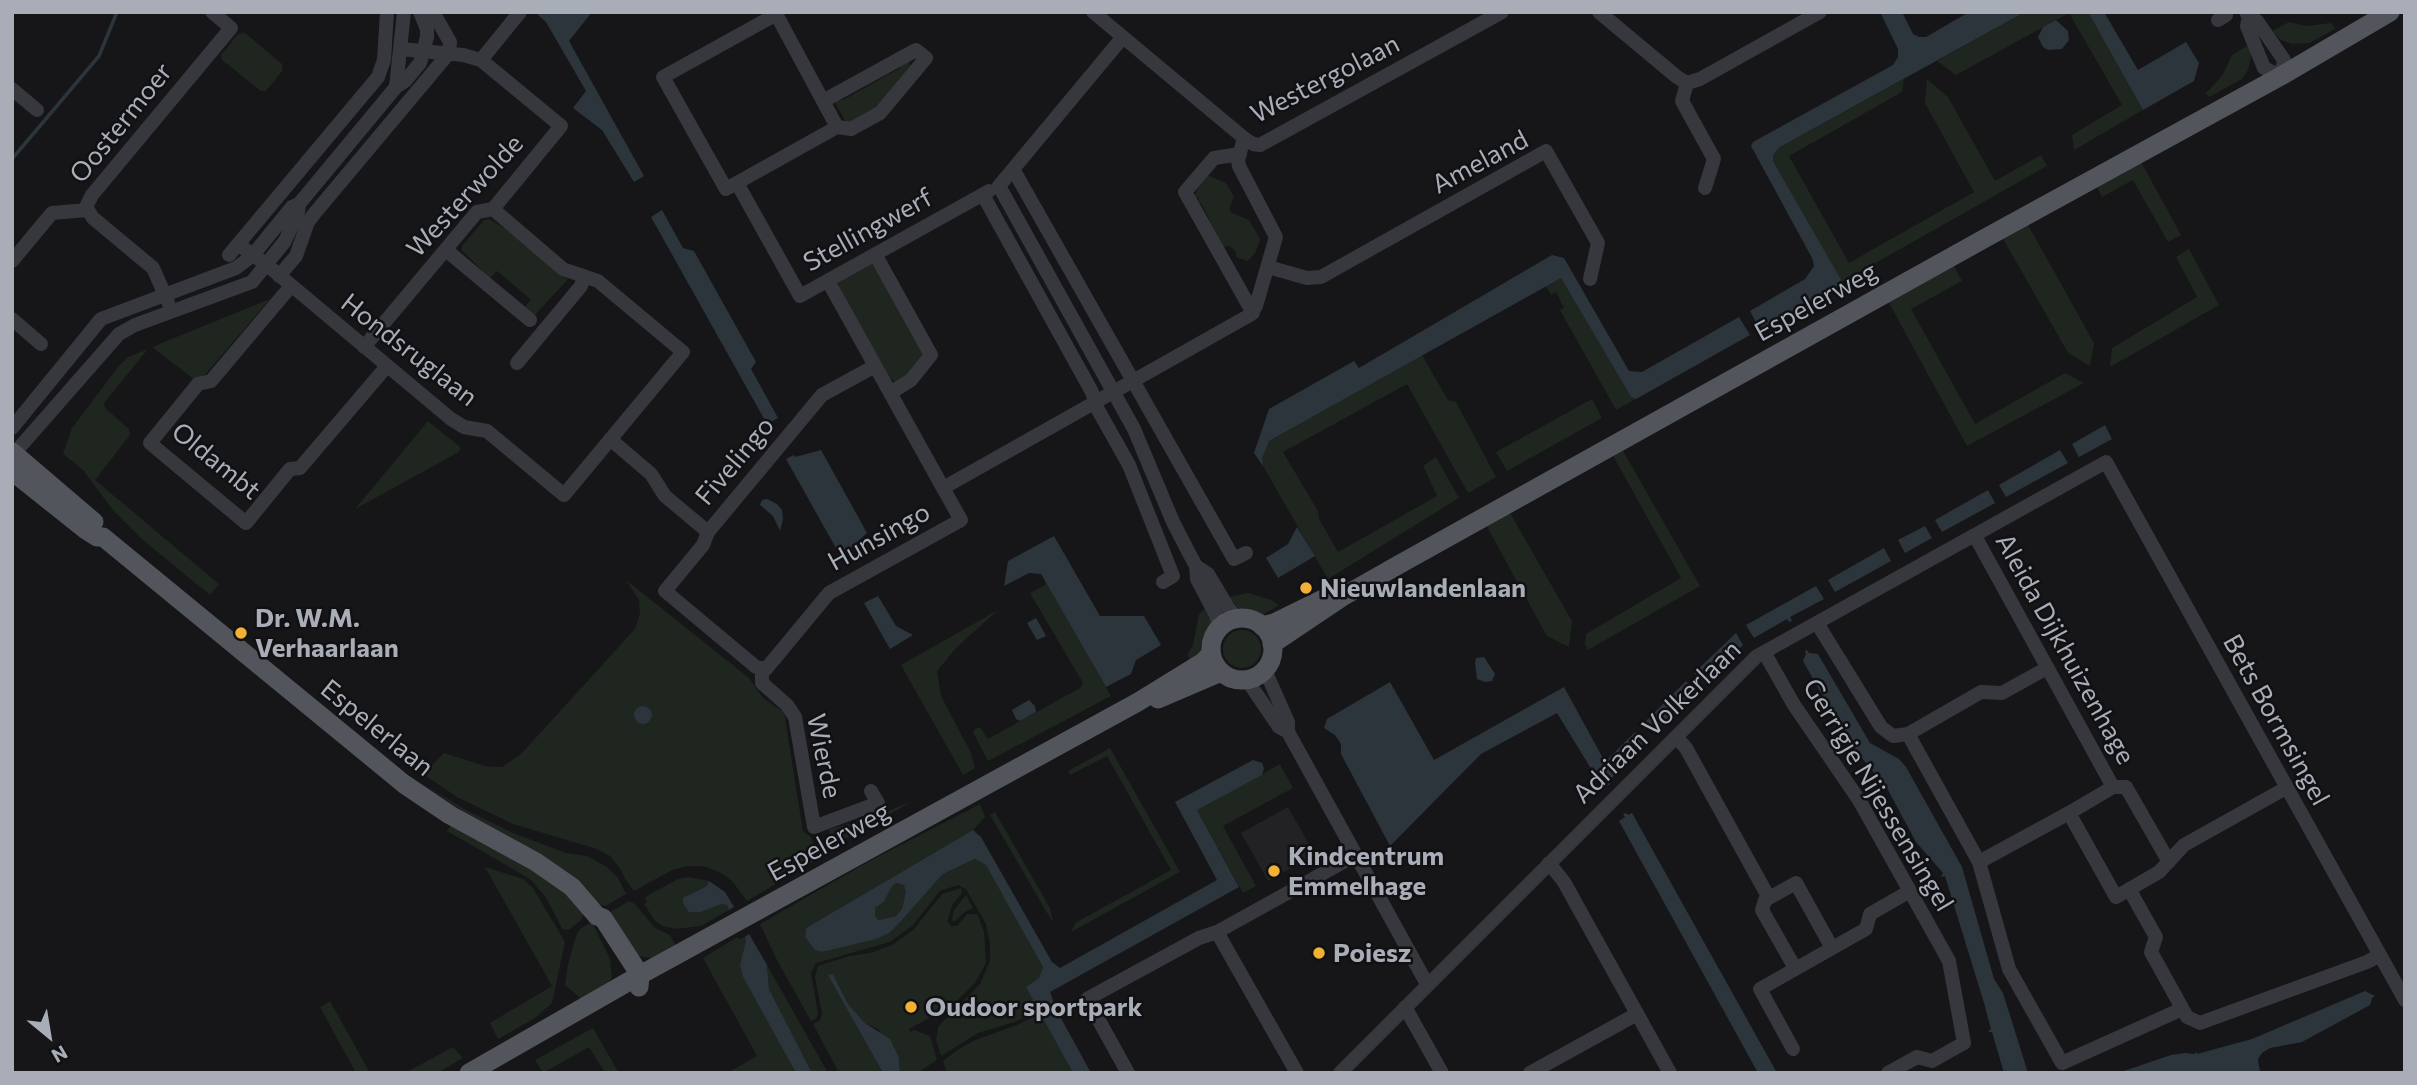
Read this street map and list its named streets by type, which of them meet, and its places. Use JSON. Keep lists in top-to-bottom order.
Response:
{
  "streets": {
    "main road": ["Espelerweg", "Espelerlaan"],
    "street": [
      "Westergolaan",
      "Oostermoer",
      "Ameland",
      "Westerwolde",
      "Stellingwerf",
      "Hondsruglaan",
      "Oldambt",
      "Fivelingo",
      "Hunsingo",
      "Aleida Dijkhuizenhage",
      "Bets Bormsingel",
      "Adriaan Volkerlaan",
      "Wierde",
      "Gerrigje Nijessensingel"
    ]
  },
  "crossings": [
    ["Westerwolde", "Hondsruglaan"],
    ["Espelerweg", "Espelerlaan"],
    ["Hondsruglaan", "Oldambt"],
    ["Hondsruglaan", "Fivelingo"],
    ["Hunsingo", "Wierde"],
    ["Aleida Dijkhuizenhage", "Adriaan Volkerlaan"],
    ["Bets Bormsingel", "Adriaan Volkerlaan"],
    ["Adriaan Volkerlaan", "Gerrigje Nijessensingel"]
  ],
  "places": [
    "Nieuwlandenlaan",
    "Dr. W.M. Verhaarlaan",
    "Kindcentrum Emmelhage",
    "Poiesz",
    "Oudoor sportpark"
  ],
  "north": "bottom right"
}
